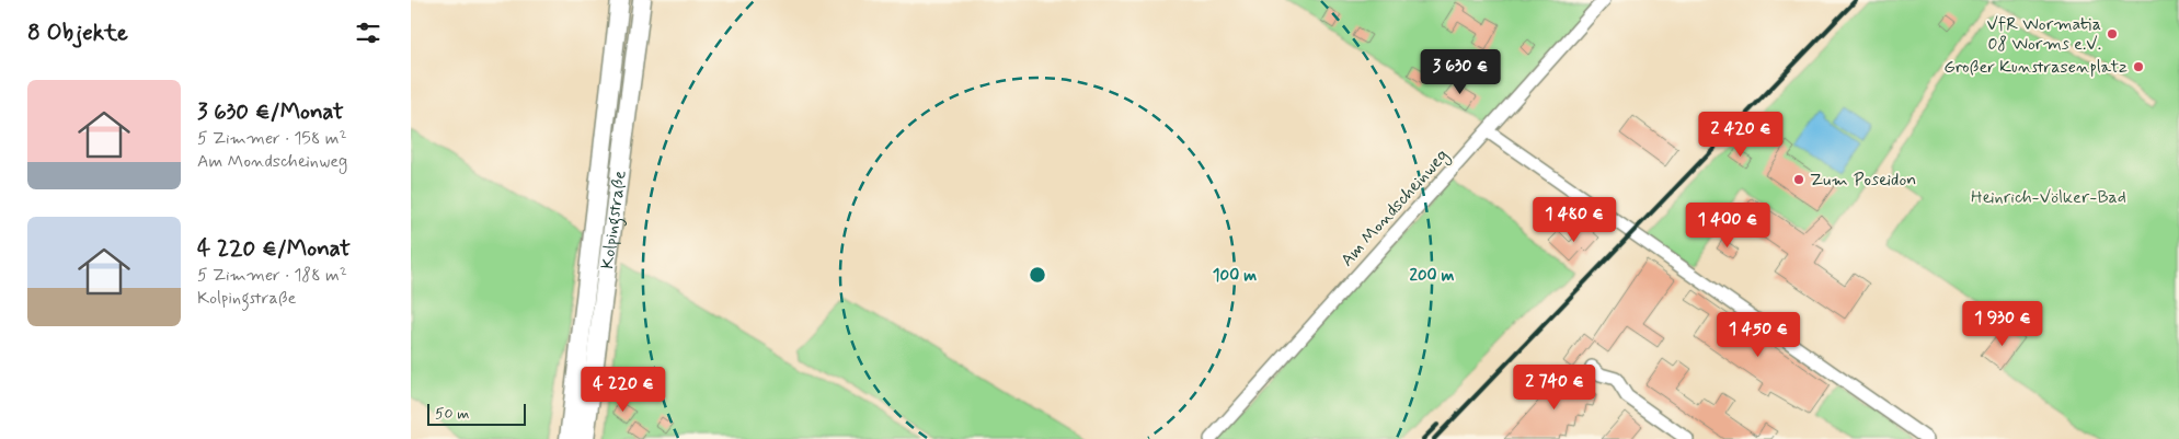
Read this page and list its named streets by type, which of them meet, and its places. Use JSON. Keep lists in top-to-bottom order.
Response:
{
  "streets": {
    "main road": ["Kolpingstraße"],
    "street": ["Am Mondscheinweg"]
  },
  "parks": ["Heinrich-Völker-Bad"],
  "places": ["VfR Wormatia 08 Worms e.V.", "Großer Kunstrasenplatz", "Zum Poseidon"],
  "scale_bar": "50 m",
  "page": {
    "heading": "8 Objekte",
    "price": [
      "3 630 €",
      "2 420 €",
      "1 480 €",
      "1 400 €",
      "1 930 €",
      "1 450 €",
      "2 740 €",
      "4 220 €"
    ],
    "list": [
      {
        "name": "3 630 €/Monat",
        "note": "5 Zimmer · 158 m² · Am Mondscheinweg"
      },
      {
        "name": "4 220 €/Monat",
        "note": "5 Zimmer · 188 m² · Kolpingstraße"
      }
    ],
    "scale": "50 m"
  },
  "rings": ["100 m", "200 m"]
}
